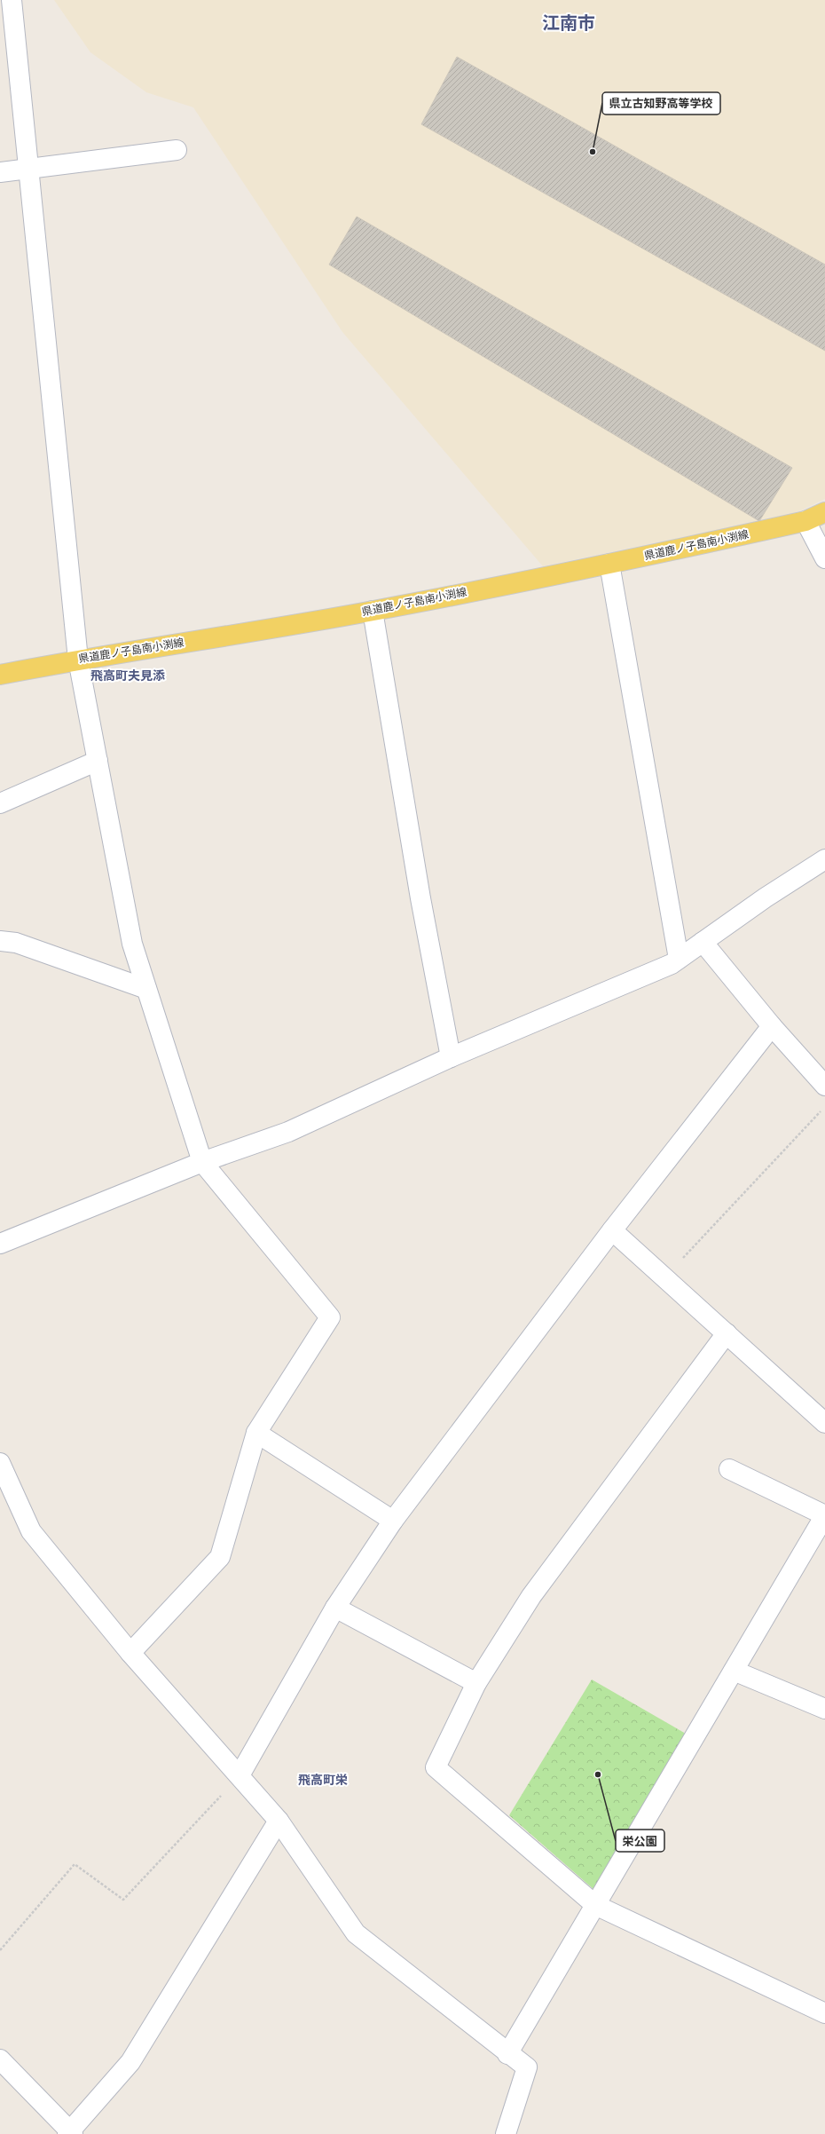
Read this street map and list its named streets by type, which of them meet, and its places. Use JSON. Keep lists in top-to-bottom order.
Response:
{
  "streets": {
    "main road": ["県道鹿ノ子島南小渕線"]
  },
  "districts": ["江南市", "飛高町夫見添", "飛高町栄"],
  "places": ["県立古知野高等学校", "栄公園"]
}
